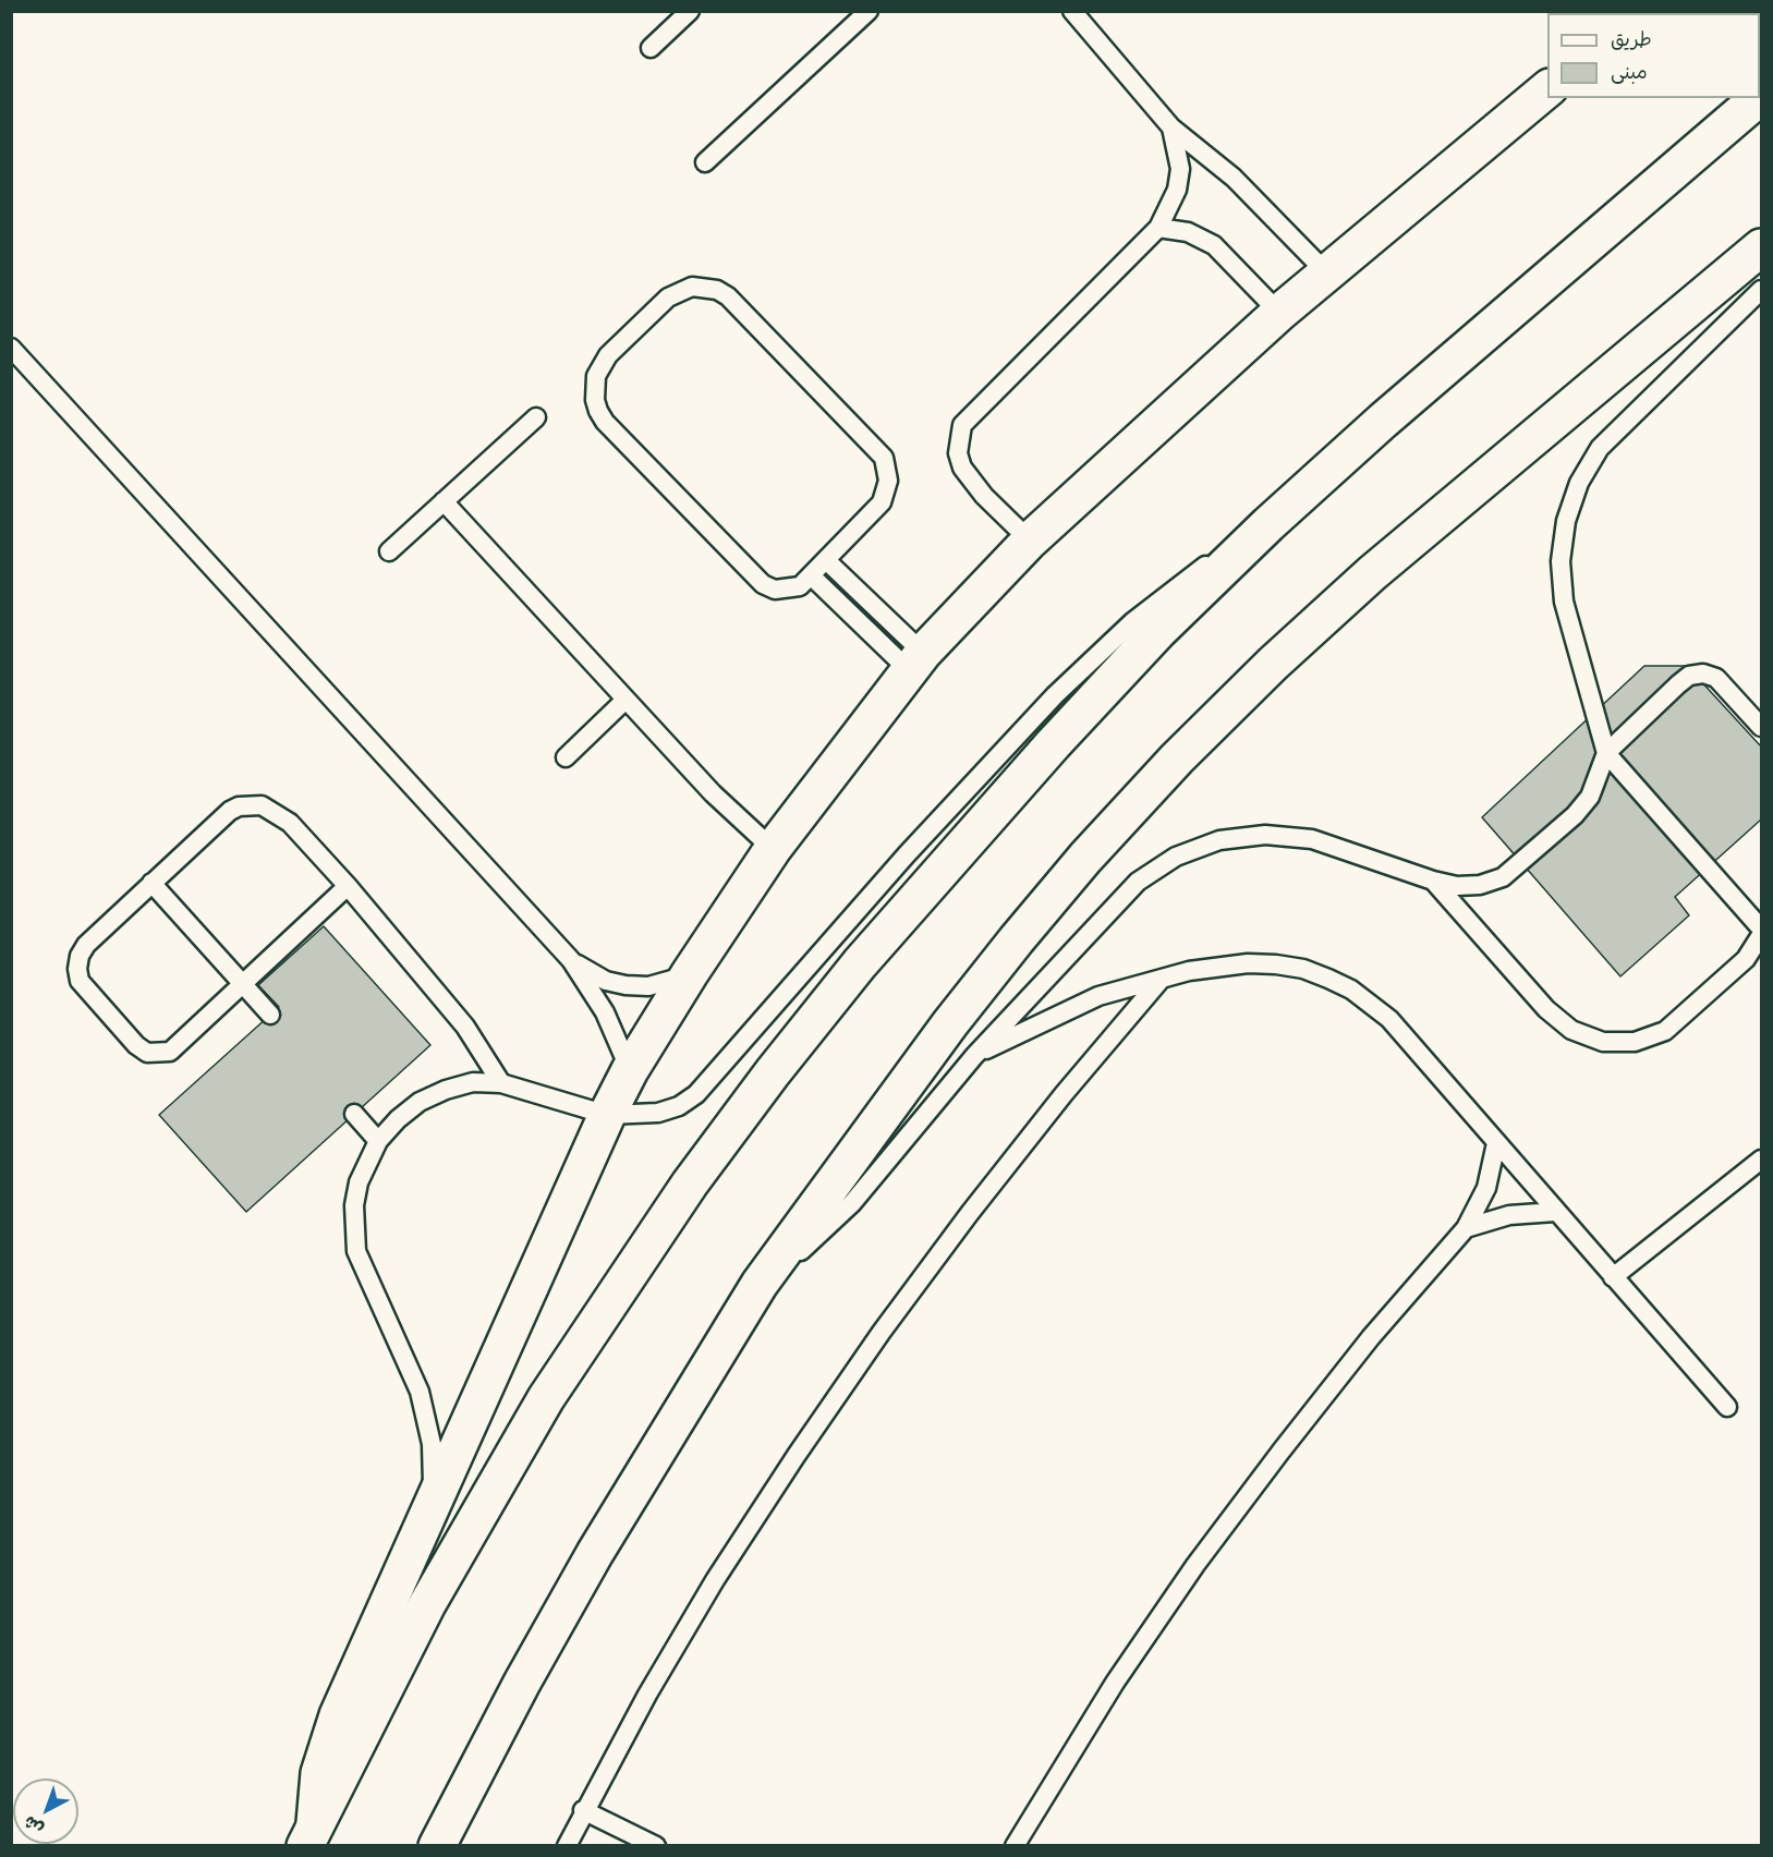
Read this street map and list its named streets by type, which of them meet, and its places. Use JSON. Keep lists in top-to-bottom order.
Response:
{
  "legend": ["طريق", "مبنى"],
  "north": "bottom left"
}
